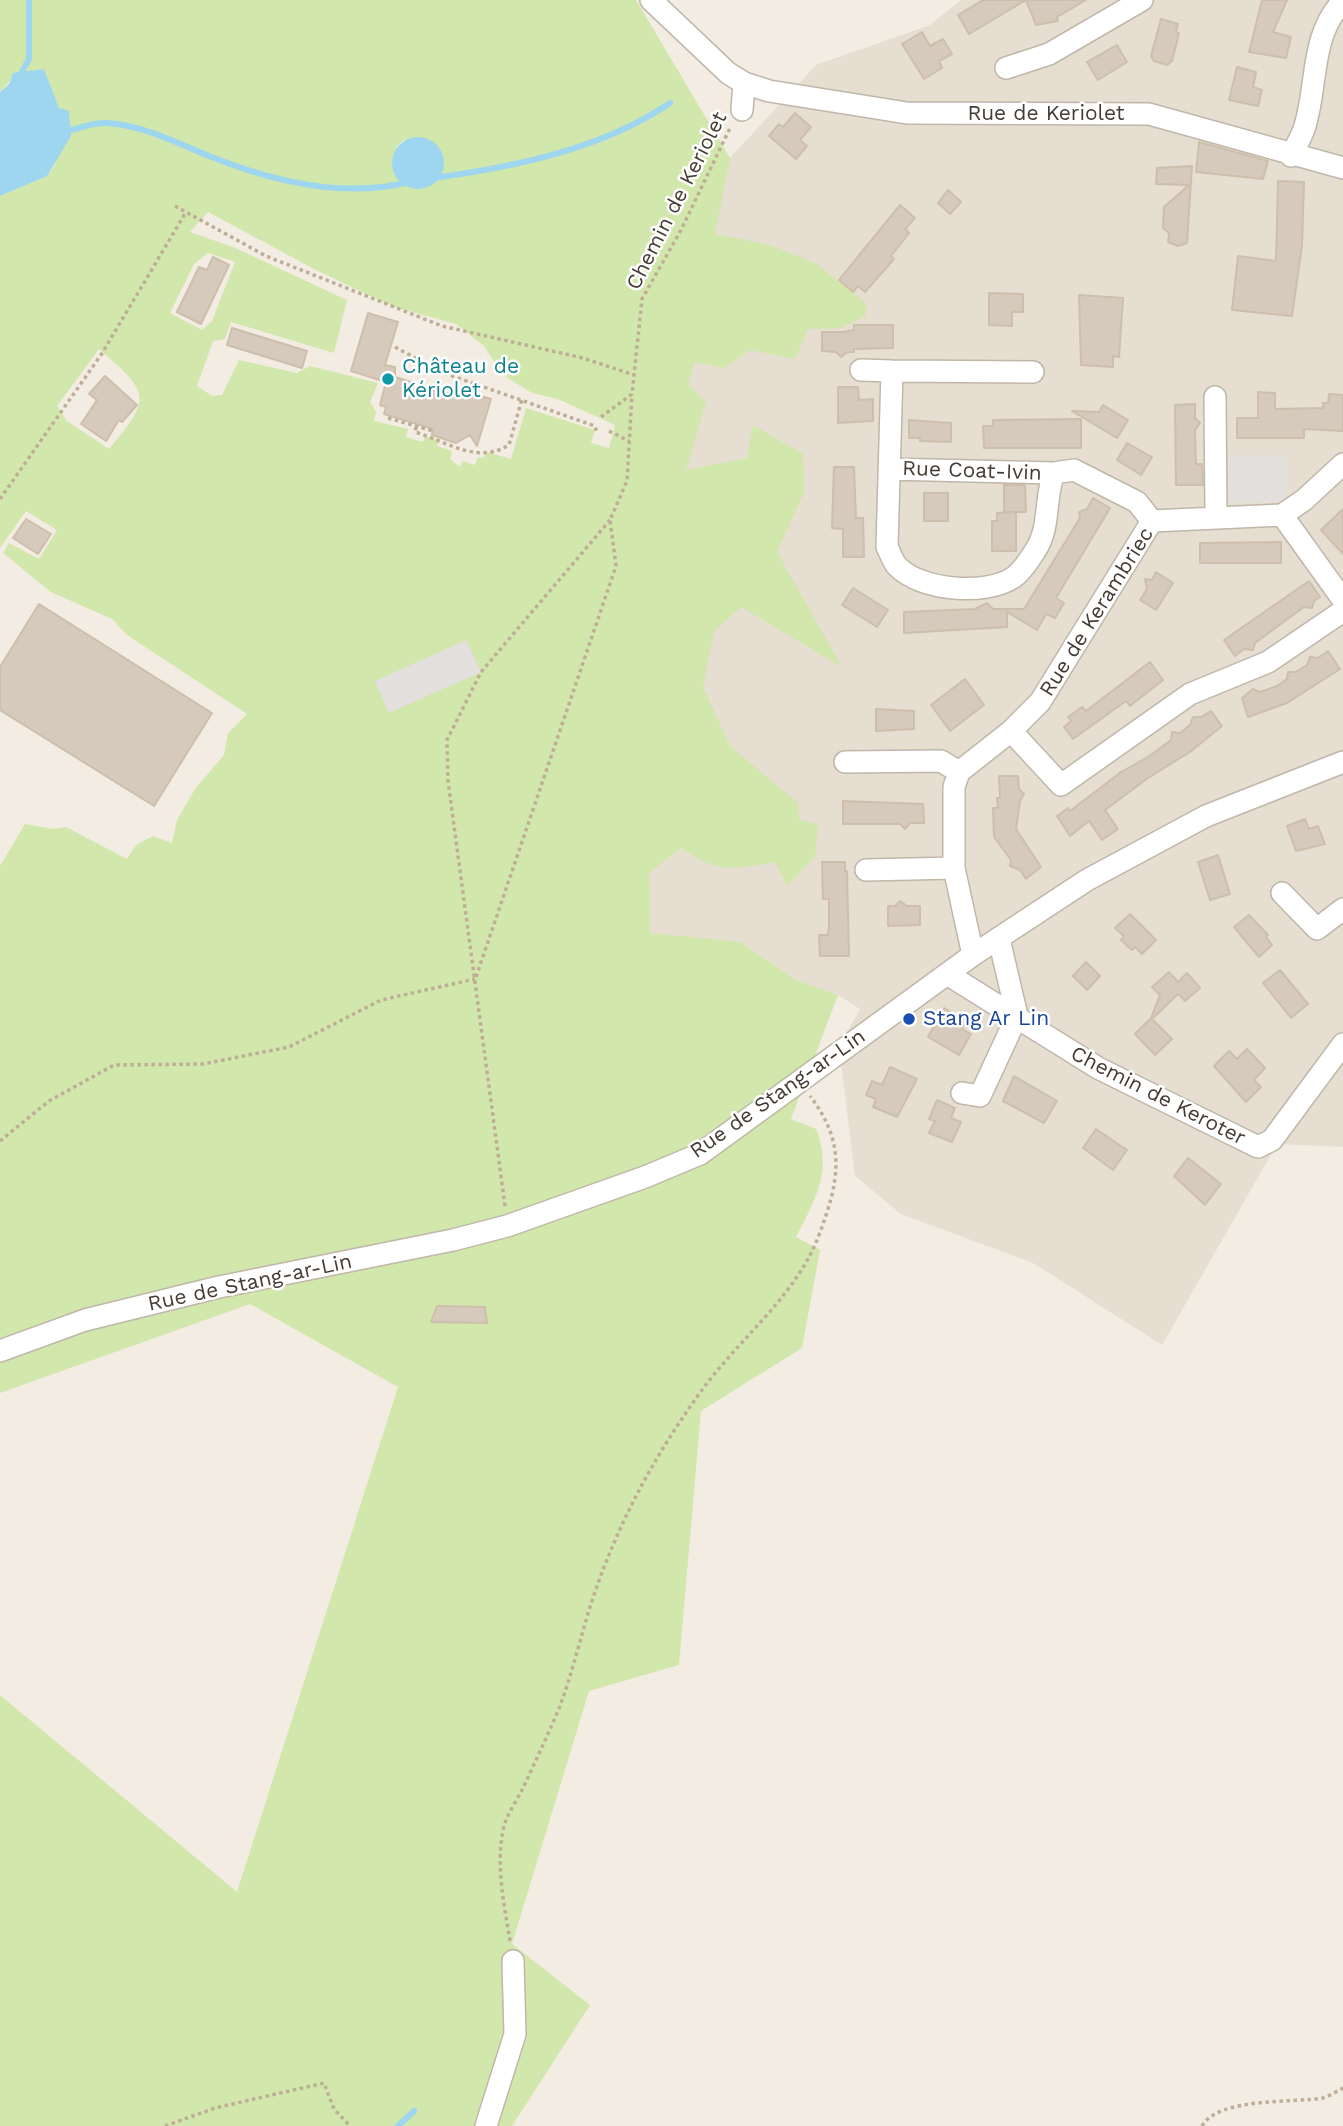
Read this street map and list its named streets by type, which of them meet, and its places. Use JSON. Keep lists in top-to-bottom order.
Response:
{
  "streets": {
    "street": [
      "Rue de Keriolet",
      "Rue Coat-Ivin",
      "Rue de Kerambriec",
      "Rue de Stang-ar-Lin",
      "Chemin de Keroter"
    ],
    "path": ["Chemin de Keriolet"]
  },
  "crossings": [
    ["Rue Coat-Ivin", "Rue de Kerambriec"],
    ["Rue de Stang-ar-Lin", "Chemin de Keroter"]
  ],
  "places": ["Château de Kériolet", "Stang Ar Lin"]
}
